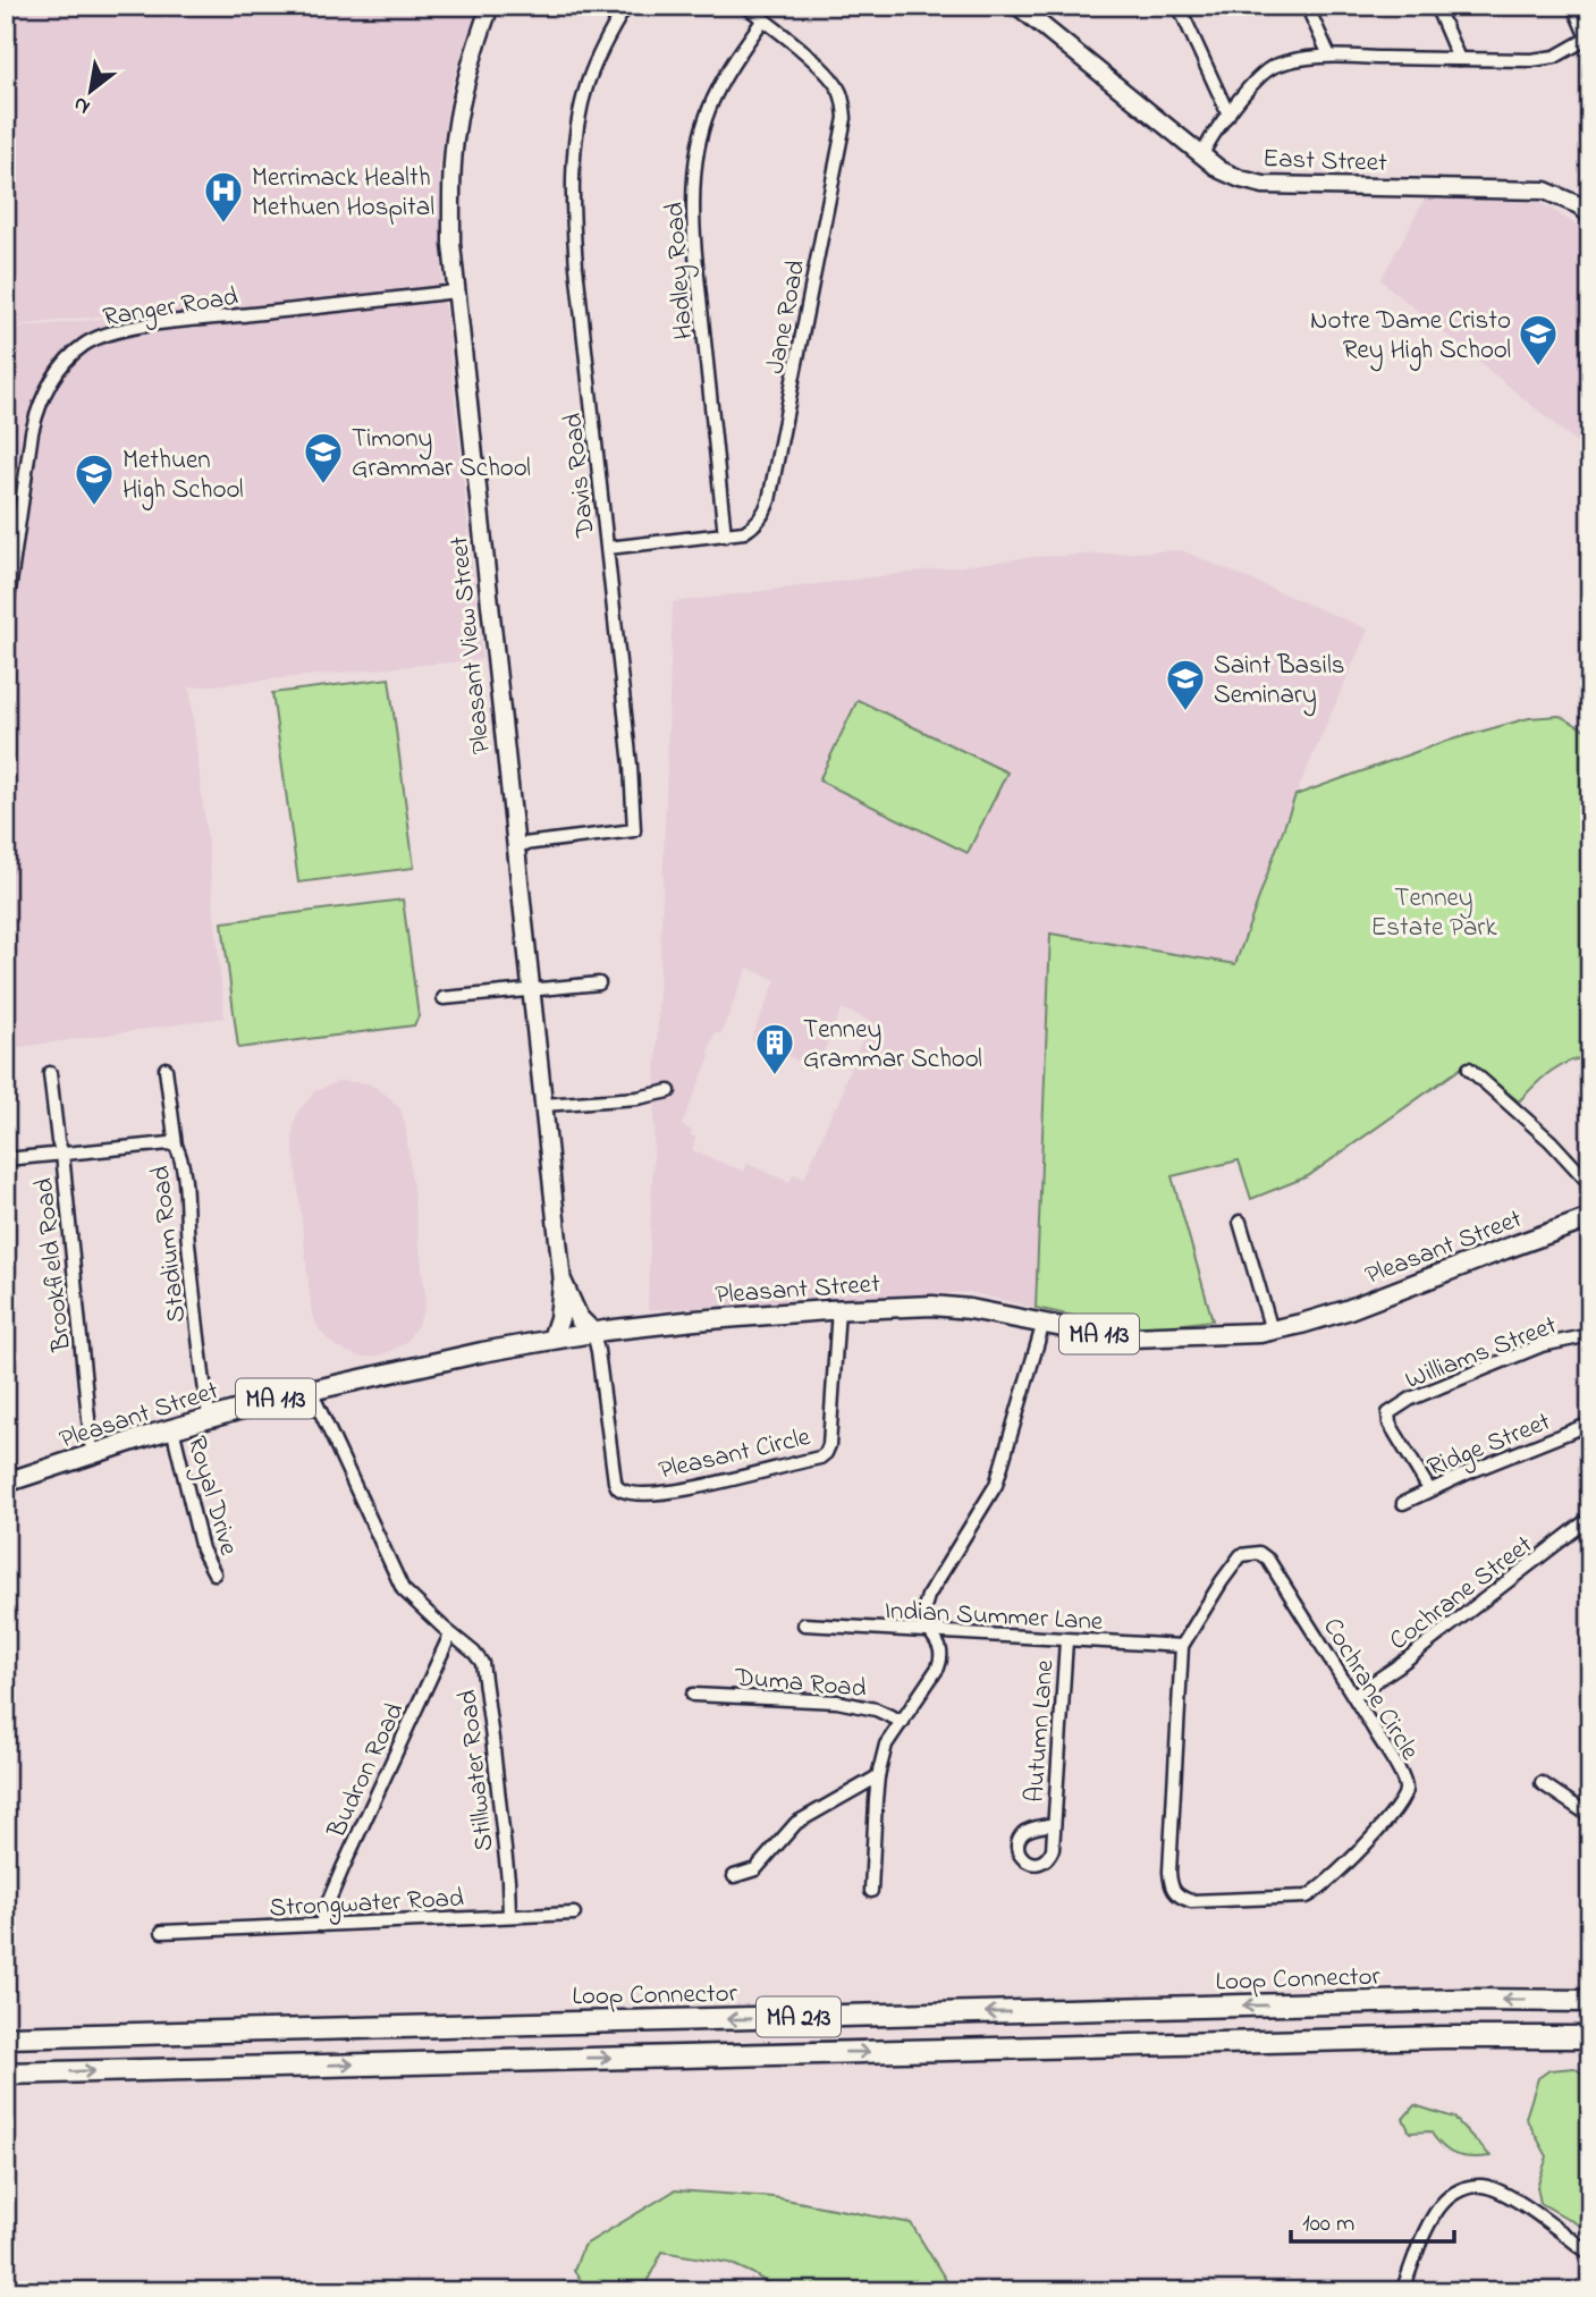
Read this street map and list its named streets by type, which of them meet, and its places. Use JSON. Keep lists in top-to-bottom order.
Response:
{
  "streets": {
    "highway": ["Loop Connector", "MA 213"],
    "main road": ["Pleasant Street", "MA 113"],
    "street": [
      "East Street",
      "Hadley Road",
      "Ranger Road",
      "Jane Road",
      "Davis Road",
      "Pleasant View Street",
      "Stadium Road",
      "Brookfield Road",
      "Williams Street",
      "Ridge Street",
      "Pleasant Circle",
      "Royal Drive",
      "Cochrane Street",
      "Indian Summer Lane",
      "Duma Road",
      "Cochrane Circle",
      "Autumn Lane",
      "Budron Road",
      "Stillwater Road",
      "Strongwater Road"
    ]
  },
  "crossings": [
    ["Hadley Road", "Jane Road"],
    ["Ranger Road", "Pleasant View Street"],
    ["Jane Road", "Davis Road"],
    ["Davis Road", "Pleasant View Street"],
    ["Stadium Road", "Pleasant Street"],
    ["Pleasant Street", "Brookfield Road"],
    ["Pleasant Street", "Pleasant Circle"],
    ["Pleasant Street", "Royal Drive"],
    ["Pleasant Street", "Stillwater Road"],
    ["Williams Street", "Ridge Street"],
    ["Cochrane Street", "Cochrane Circle"],
    ["Indian Summer Lane", "Cochrane Circle"],
    ["Indian Summer Lane", "Autumn Lane"],
    ["Budron Road", "Stillwater Road"],
    ["Budron Road", "Strongwater Road"],
    ["Stillwater Road", "Strongwater Road"]
  ],
  "parks": ["Tenney Estate Park"],
  "places": {
    "hospital": ["Merrimack Health Methuen Hospital"],
    "school or university": [
      "Notre Dame Cristo Rey High School",
      "Timony Grammar School",
      "Methuen High School",
      "Saint Basils Seminary"
    ],
    "building": ["Tenney Grammar School"]
  },
  "scale_bar": "100 m",
  "north": "bottom left"
}
